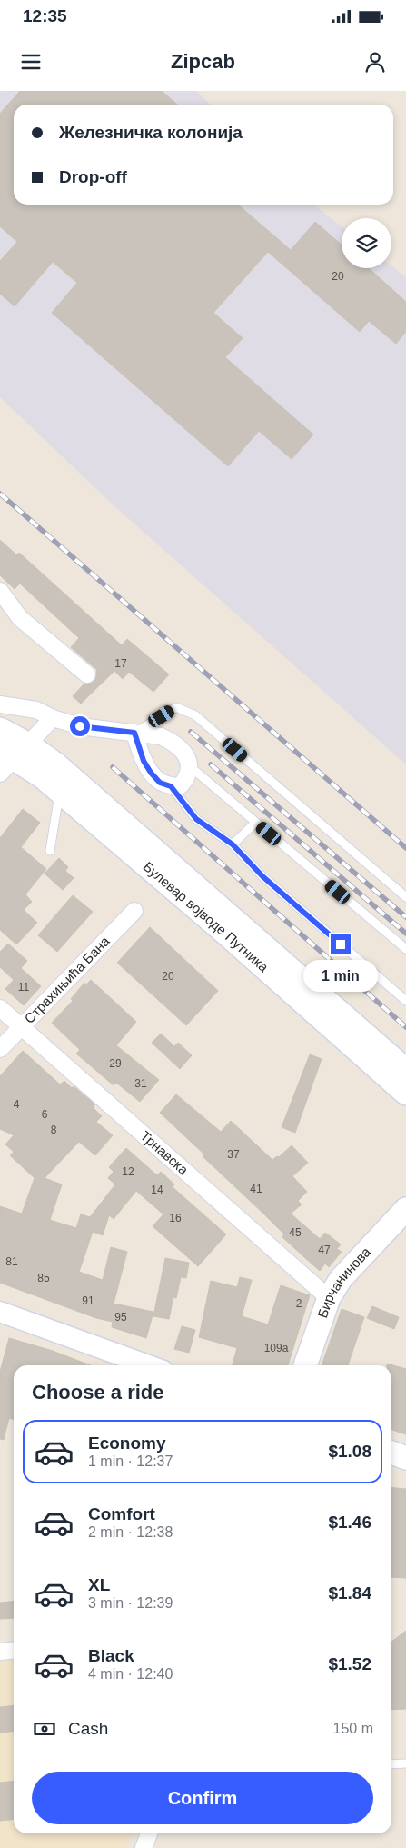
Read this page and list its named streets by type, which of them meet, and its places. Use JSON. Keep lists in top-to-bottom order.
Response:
{
  "streets": {
    "main road": ["Булевар војводе Путника", "Бирчанинова"],
    "street": ["Страхињића Бана", "Трнавска"]
  },
  "crossings": [
    ["Страхињића Бана", "Трнавска"],
    ["Трнавска", "Бирчанинова"]
  ],
  "house_numbers": [
    "20",
    "17",
    "20",
    "11",
    "29",
    "31",
    "4",
    "6",
    "8",
    "37",
    "12",
    "41",
    "14",
    "16",
    "45",
    "47",
    "81",
    "85",
    "91",
    "2",
    "95",
    "109a"
  ],
  "page": {
    "status": "12:35",
    "header": "Zipcab",
    "banner": ["Железничка колонија", "Drop-off"],
    "bubble": "1 min",
    "heading": "Choose a ride",
    "list": [
      {
        "name": "Economy",
        "note": "1 min · 12:37",
        "value": "$1.08"
      },
      {
        "name": "Comfort",
        "note": "2 min · 12:38",
        "value": "$1.46"
      },
      {
        "name": "XL",
        "note": "3 min · 12:39",
        "value": "$1.84"
      },
      {
        "name": "Black",
        "note": "4 min · 12:40",
        "value": "$1.52"
      }
    ],
    "pay": ["Cash", "150 m"],
    "buttons": "Confirm"
  }
}
